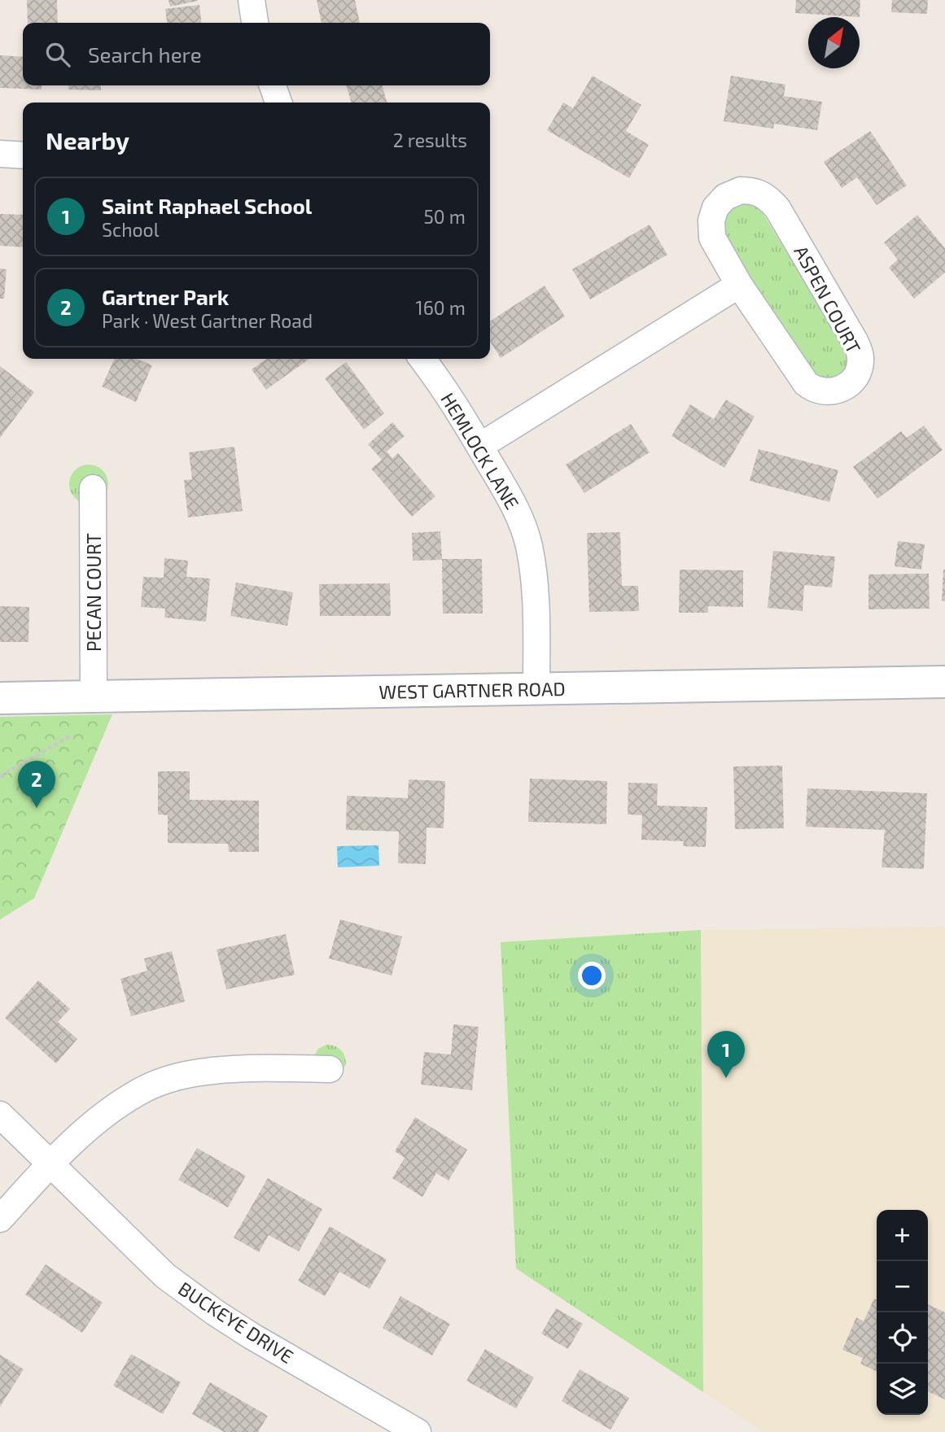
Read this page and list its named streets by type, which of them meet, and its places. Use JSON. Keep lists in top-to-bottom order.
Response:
{
  "streets": {
    "street": [
      "ASPEN COURT",
      "HEMLOCK LANE",
      "PECAN COURT",
      "WEST GARTNER ROAD",
      "BUCKEYE DRIVE"
    ]
  },
  "crossings": [
    ["HEMLOCK LANE", "WEST GARTNER ROAD"],
    ["PECAN COURT", "WEST GARTNER ROAD"]
  ],
  "north": "top right",
  "page": {
    "search": "Search here",
    "heading": ["Nearby", "2 results"],
    "list": [
      {
        "mark": "1",
        "name": "Saint Raphael School",
        "note": "School",
        "value": "50 m"
      },
      {
        "mark": "2",
        "name": "Gartner Park",
        "note": "Park · West Gartner Road",
        "value": "160 m"
      }
    ],
    "pins": ["2", "1"],
    "map_buttons": ["+", "−"]
  }
}
